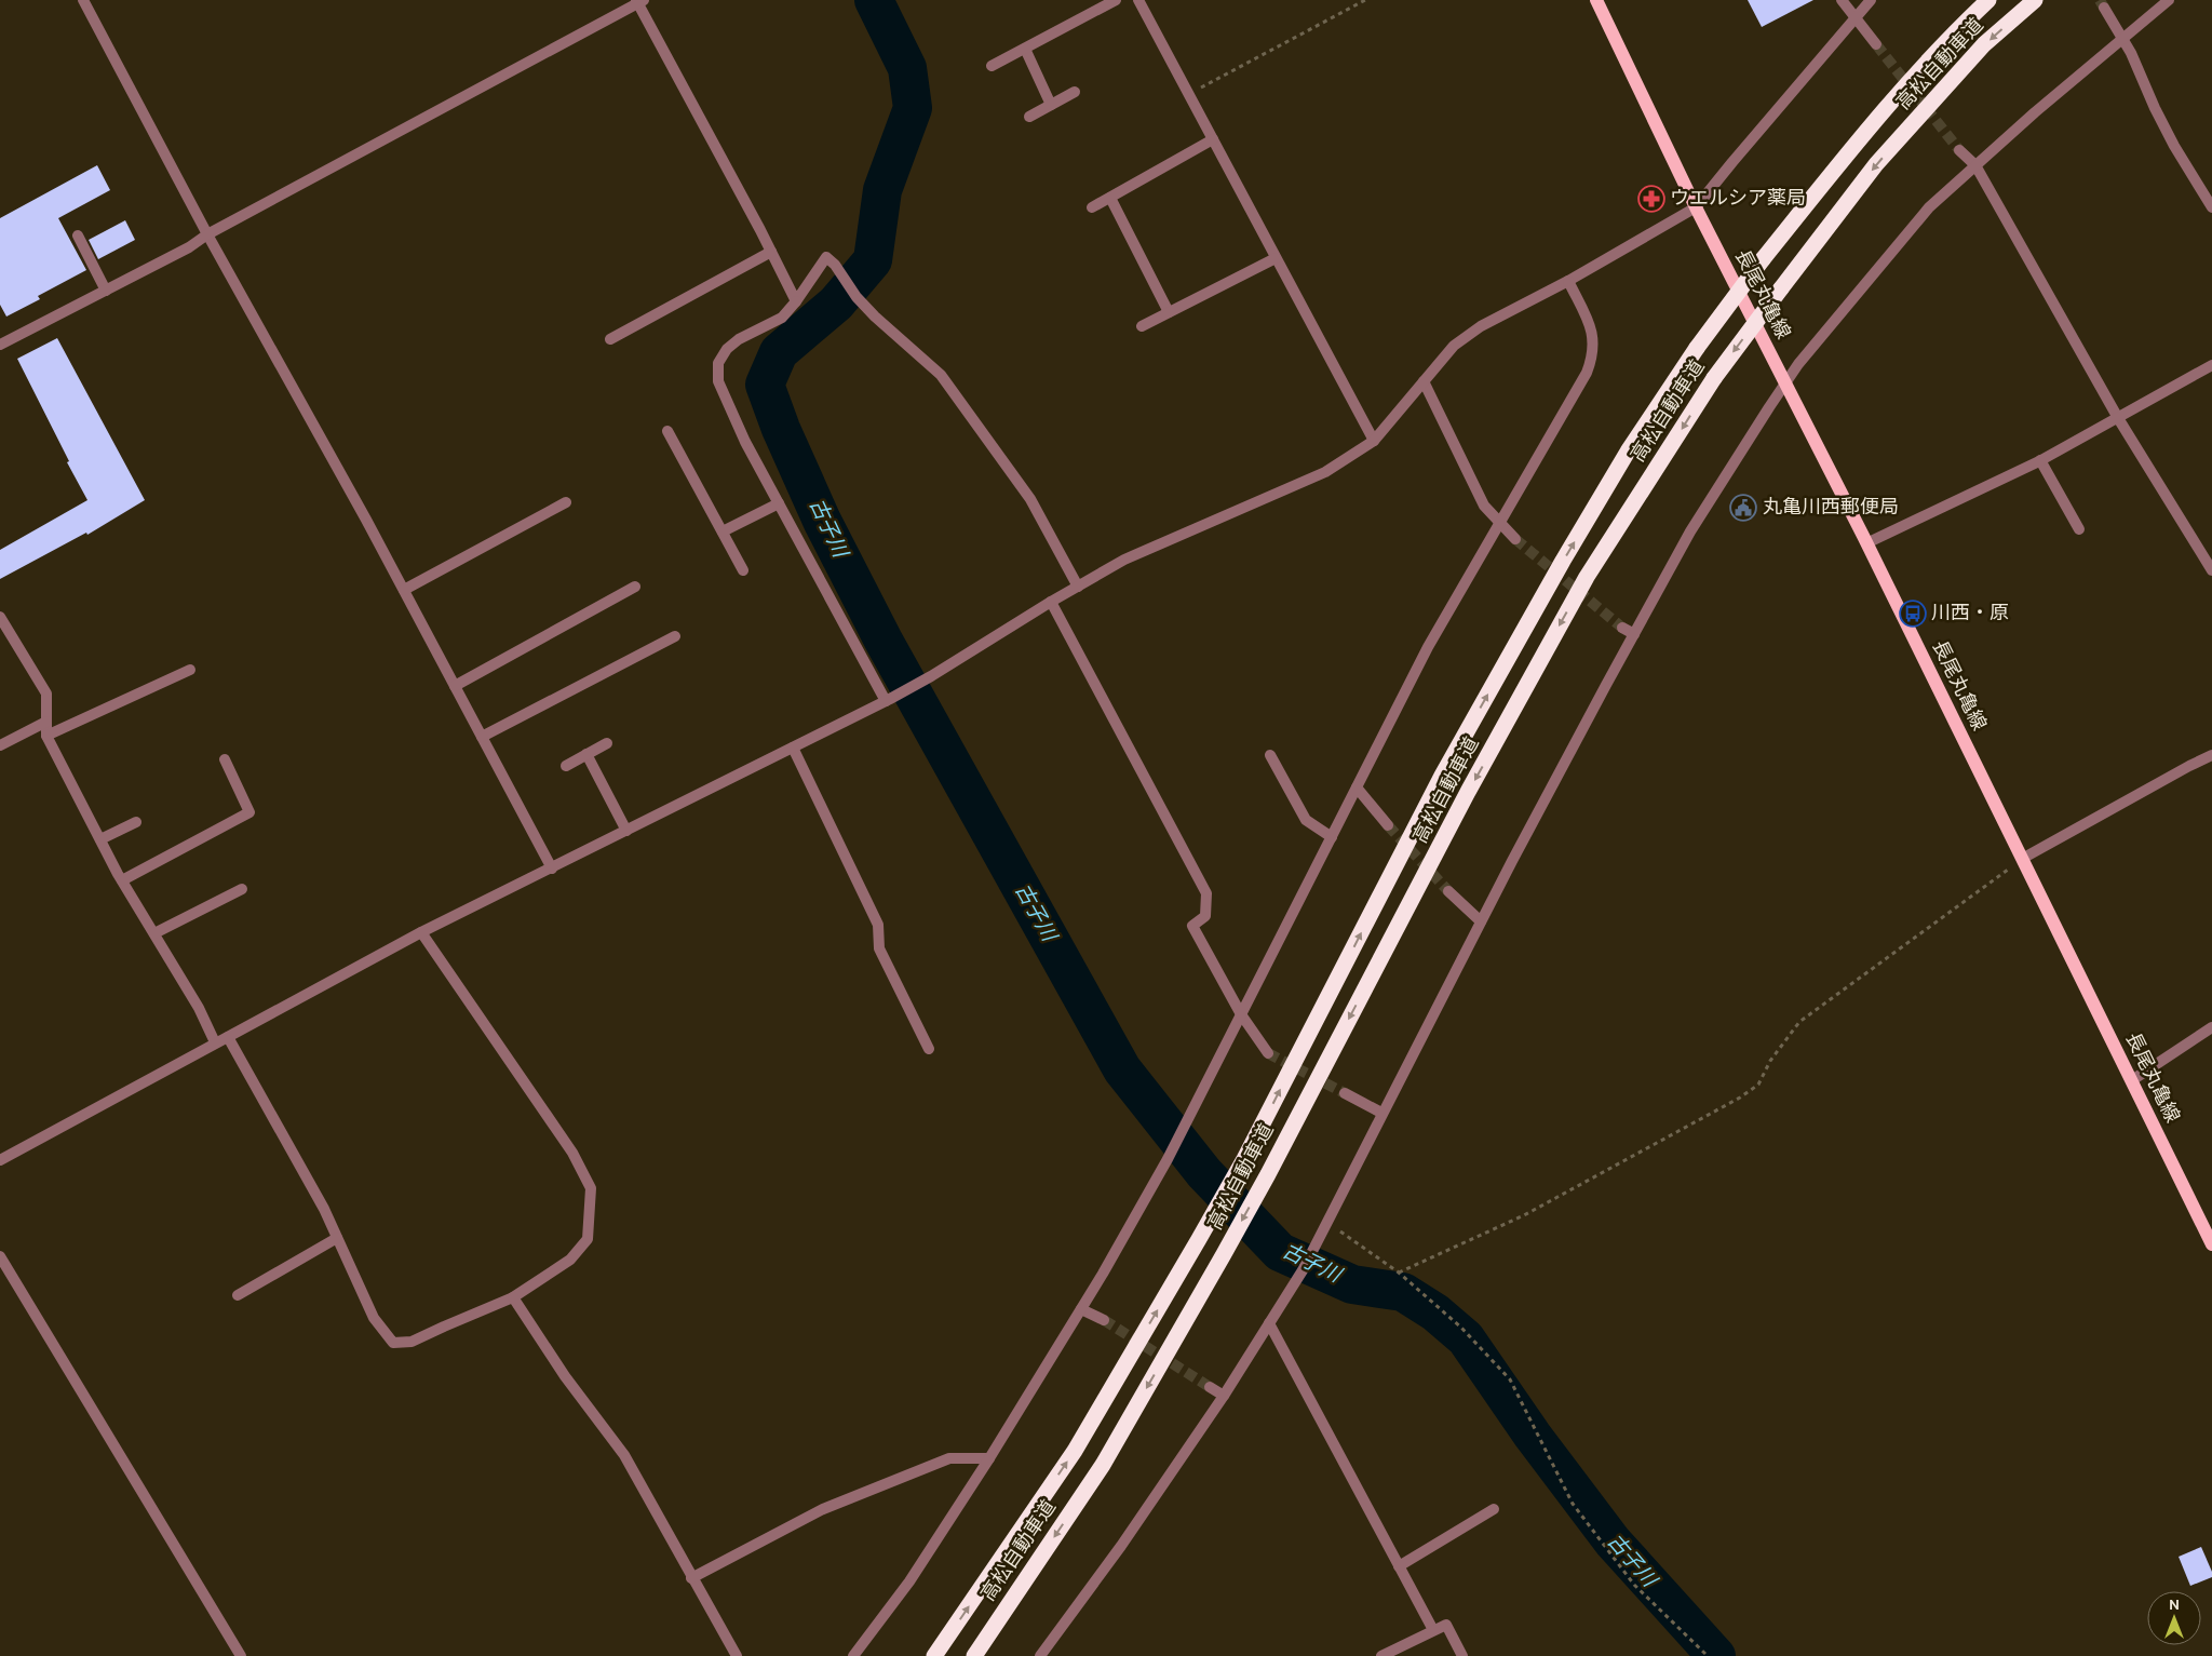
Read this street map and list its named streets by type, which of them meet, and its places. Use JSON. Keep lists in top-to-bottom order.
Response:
{
  "streets": {
    "highway": ["高松自動車道"],
    "main road": ["長尾丸亀線"]
  },
  "water": ["古子川"],
  "places": {
    "pharmacy": ["ウエルシア薬局"],
    "public building": ["丸亀川西郵便局"],
    "bus stop": ["川西・原"]
  },
  "north": "top"
}
